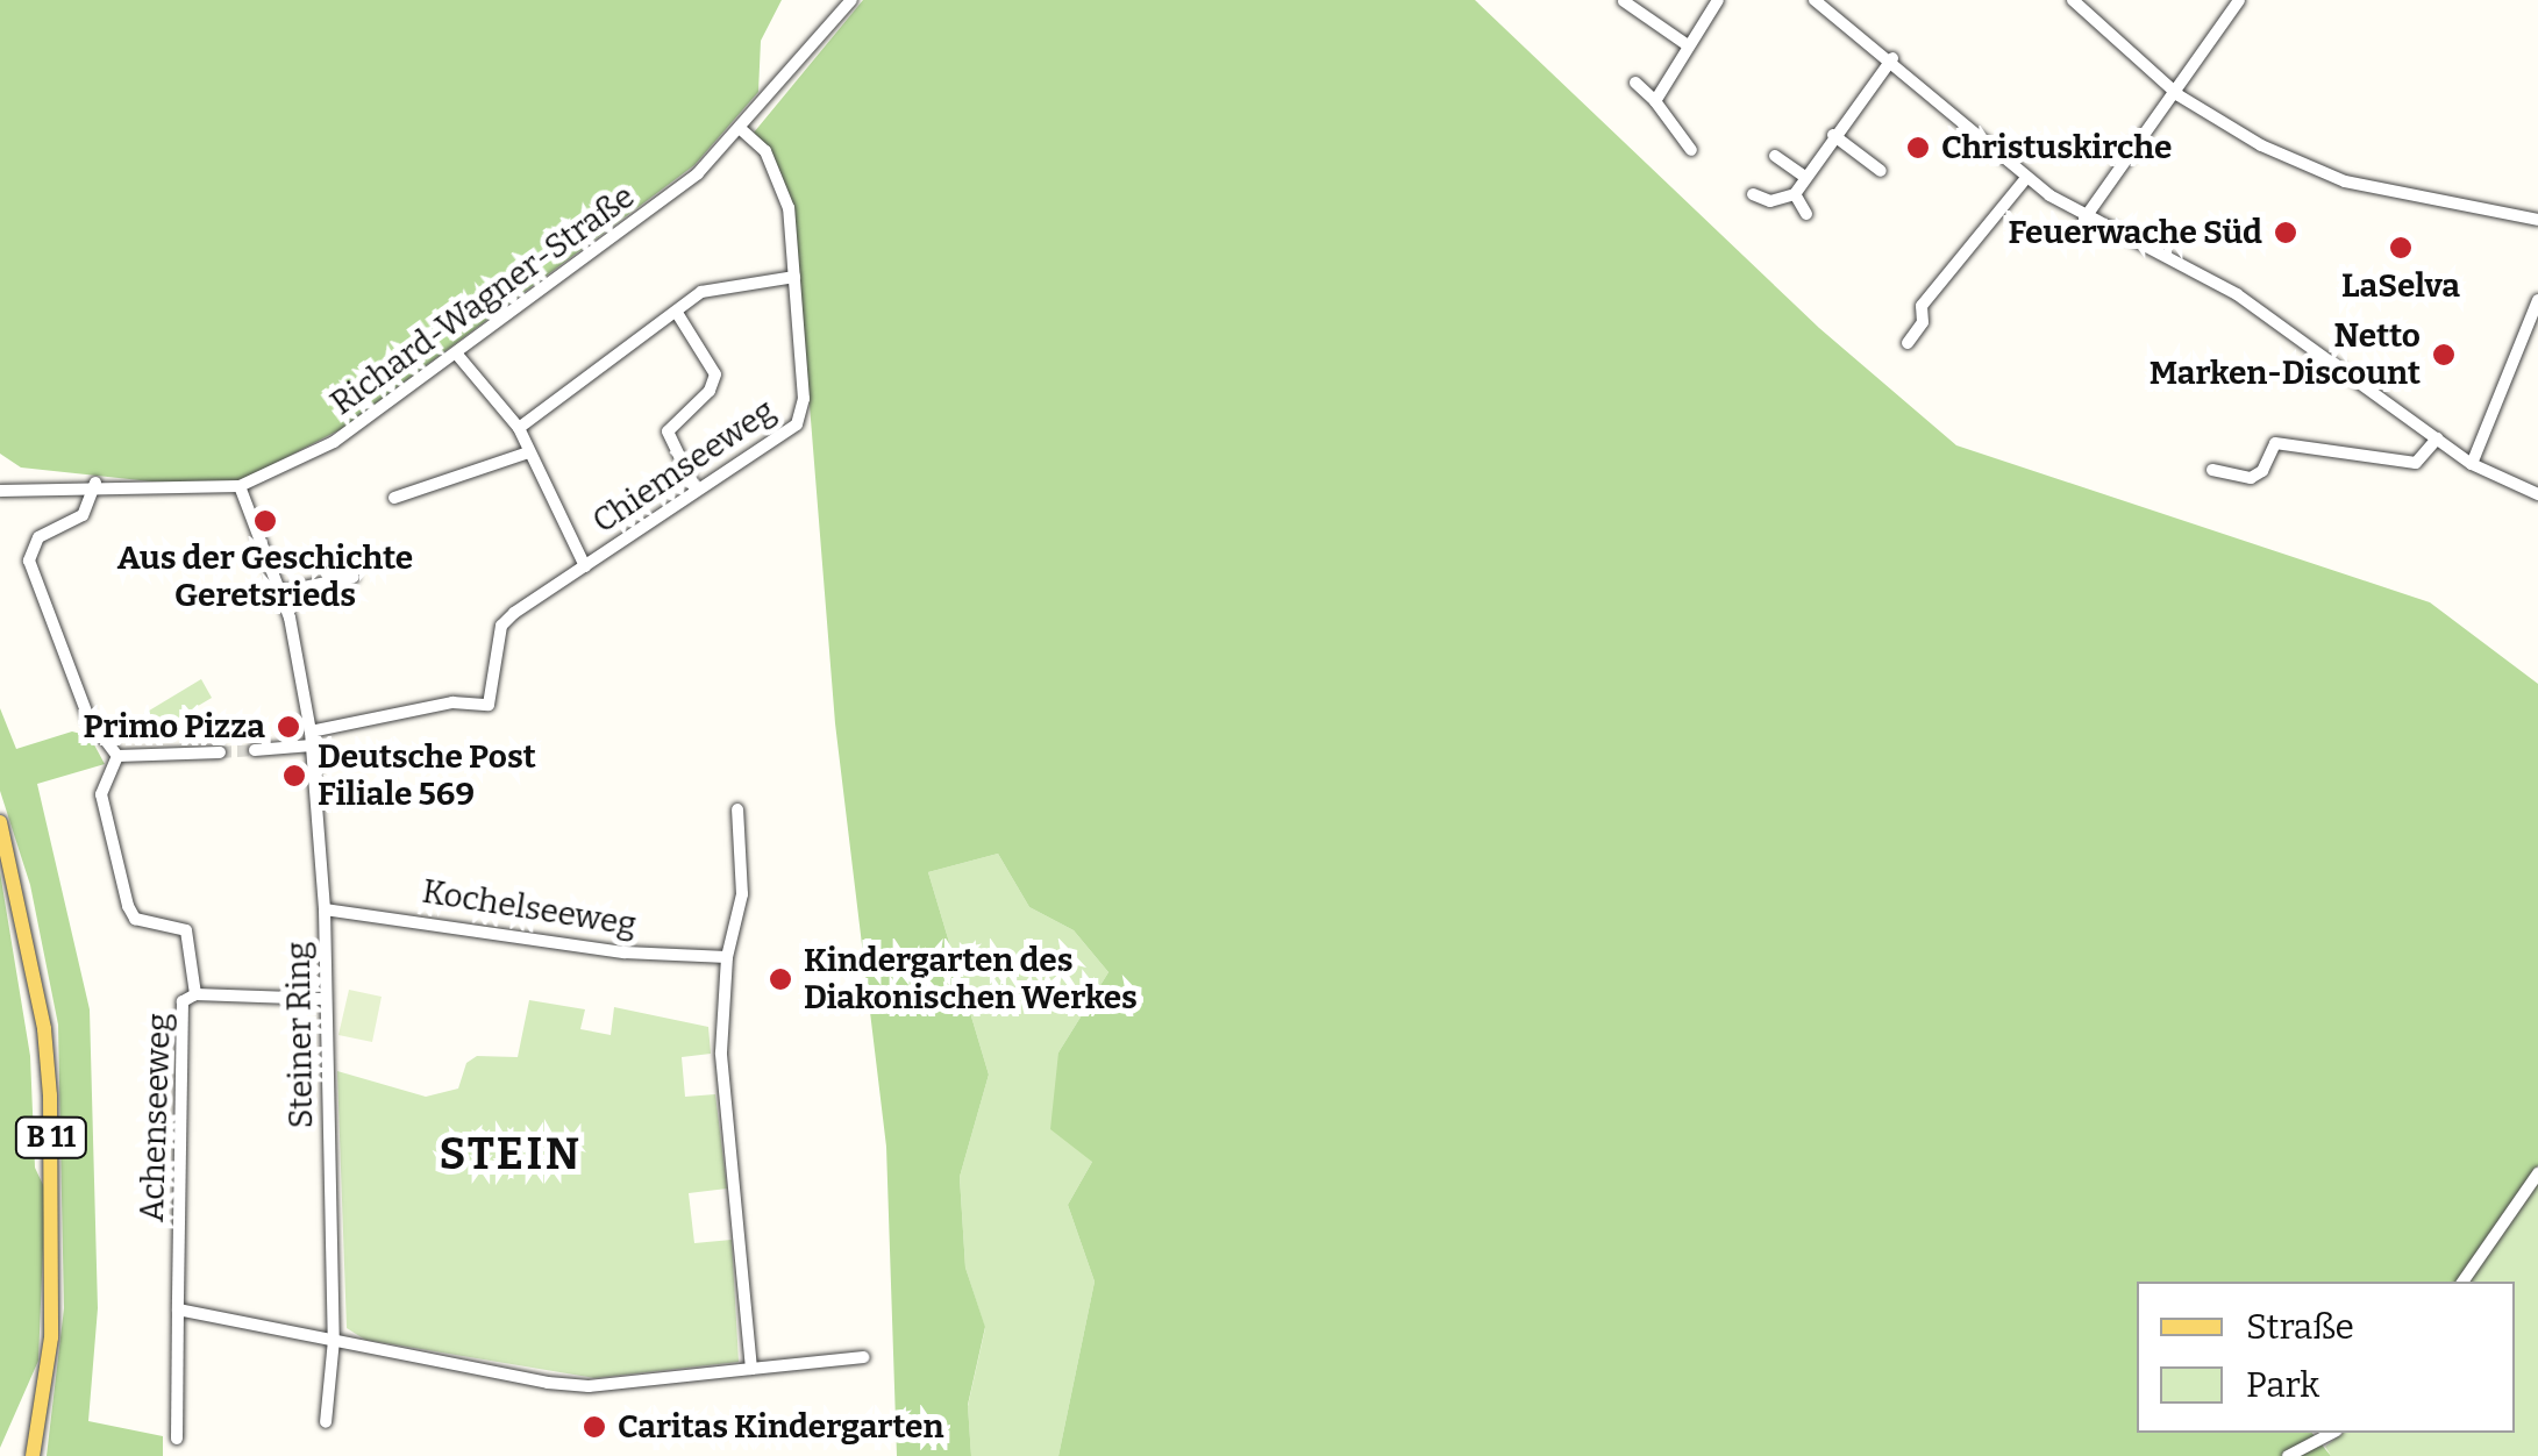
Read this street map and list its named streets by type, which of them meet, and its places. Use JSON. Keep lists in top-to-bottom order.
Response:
{
  "streets": {
    "main road": ["B 11"],
    "street": [
      "Richard-Wagner-Straße",
      "Chiemseeweg",
      "Kochelseeweg",
      "Steiner Ring",
      "Achenseeweg"
    ]
  },
  "crossings": [
    ["Richard-Wagner-Straße", "Chiemseeweg"],
    ["Richard-Wagner-Straße", "Steiner Ring"],
    ["Chiemseeweg", "Steiner Ring"],
    ["Kochelseeweg", "Steiner Ring"],
    ["Steiner Ring", "Achenseeweg"]
  ],
  "districts": ["STEIN"],
  "places": [
    "Christuskirche",
    "Feuerwache Süd",
    "LaSelva",
    "Netto Marken-Discount",
    "Aus der Geschichte Geretsrieds",
    "Primo Pizza",
    "Deutsche Post Filiale 569",
    "Kindergarten des Diakonischen Werkes",
    "Caritas Kindergarten"
  ],
  "legend": ["Straße", "Park"]
}
